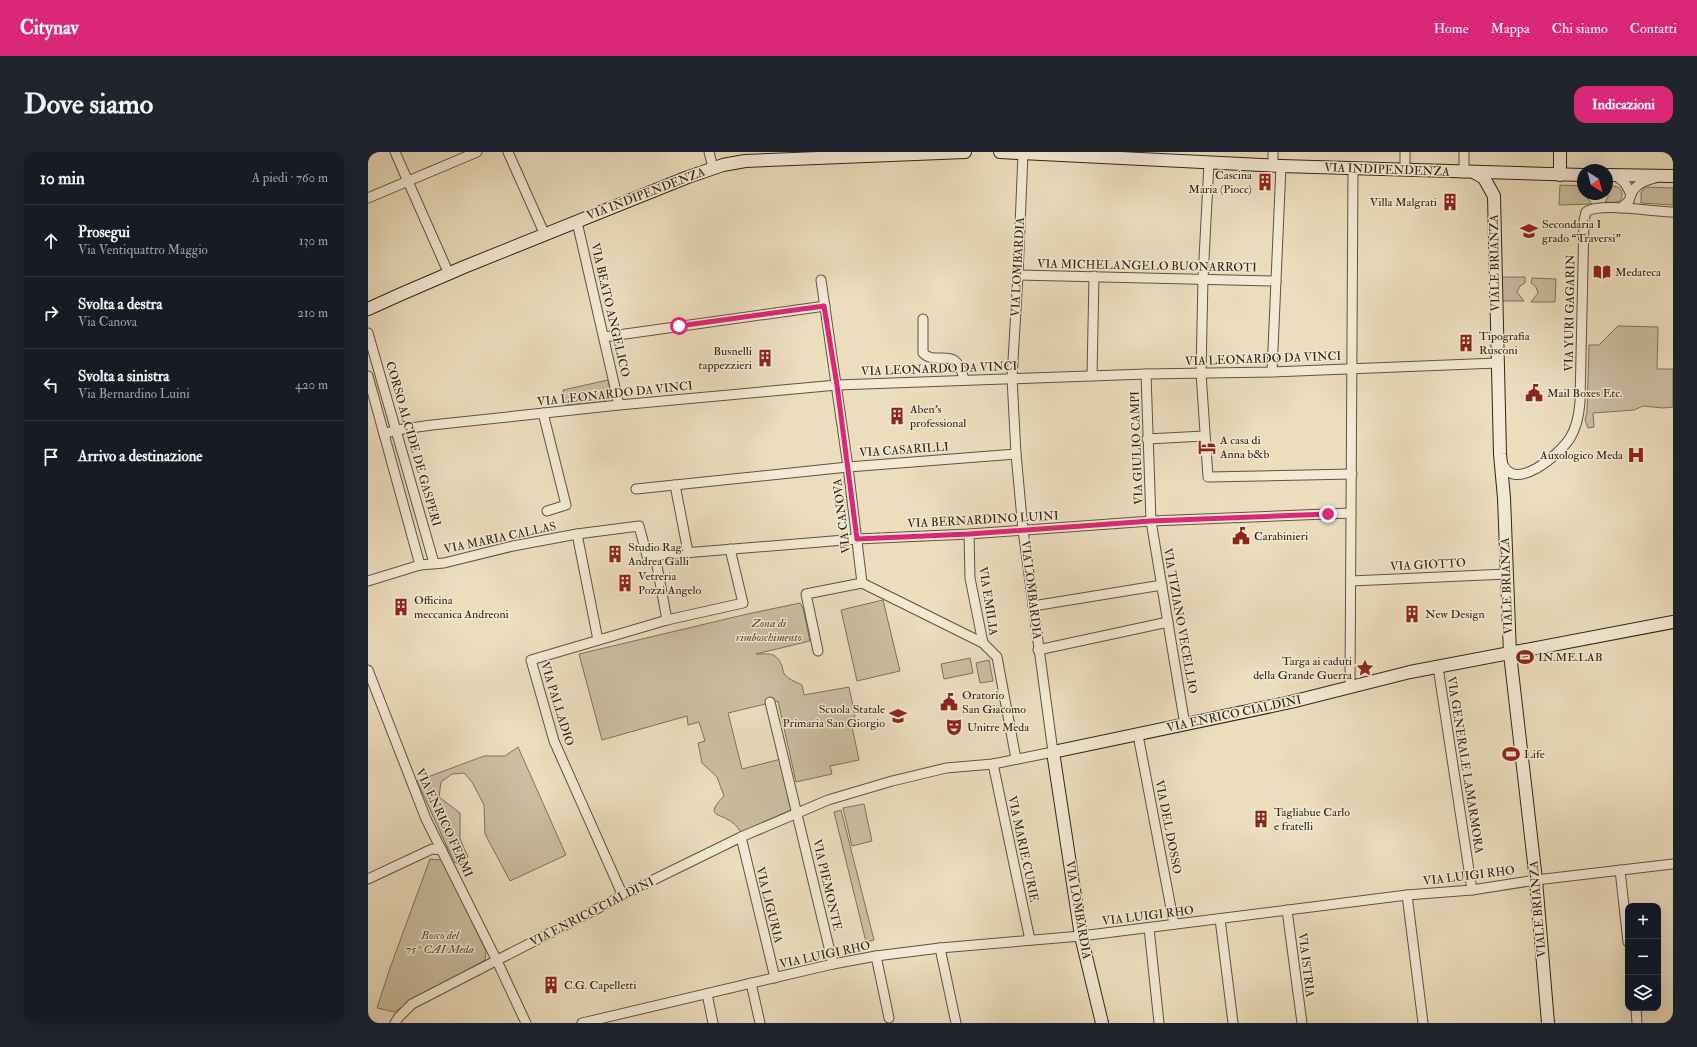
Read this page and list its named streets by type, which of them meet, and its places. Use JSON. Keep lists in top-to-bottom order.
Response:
{
  "streets": {
    "street": [
      "VIA INDIPENDENZA",
      "VIALE BRIANZA",
      "VIA MICHELANGELO BUONARROTI",
      "VIA LOMBARDIA",
      "VIA BEATO ANGELICO",
      "VIA YURI GAGARIN",
      "VIA LEONARDO DA VINCI",
      "CORSO ALCIDE DE GASPERI",
      "VIA GIULIO CAMPI",
      "VIA CASARILLI",
      "VIA CANOVA",
      "VIA BERNARDINO LUINI",
      "VIA MARIA CALLAS",
      "VIA GIOTTO",
      "VIA EMILIA",
      "VIA TIZIANO VECELLIO",
      "VIA PALLADIO",
      "VIA ENRICO CIALDINI",
      "VIA GENERALE LAMARMORA",
      "VIA ENRICO FERMI",
      "VIA DEL DOSSO",
      "VIA MARIE CURIE",
      "VIA LUIGI RHO",
      "VIA PIEMONTE",
      "VIA LIGURIA",
      "VIA ISTRIA"
    ]
  },
  "crossings": [
    ["VIA INDIPENDENZA", "VIALE BRIANZA"],
    ["VIA INDIPENDENZA", "VIA LOMBARDIA"],
    ["VIA INDIPENDENZA", "VIA BEATO ANGELICO"],
    ["VIALE BRIANZA", "VIA YURI GAGARIN"],
    ["VIALE BRIANZA", "VIA LEONARDO DA VINCI"],
    ["VIALE BRIANZA", "VIA GIOTTO"],
    ["VIALE BRIANZA", "VIA ENRICO CIALDINI"],
    ["VIALE BRIANZA", "VIA LUIGI RHO"],
    ["VIA MICHELANGELO BUONARROTI", "VIA LOMBARDIA"],
    ["VIA LOMBARDIA", "VIA LEONARDO DA VINCI"],
    ["VIA LOMBARDIA", "VIA CASARILLI"],
    ["VIA LOMBARDIA", "VIA BERNARDINO LUINI"],
    ["VIA LOMBARDIA", "VIA ENRICO CIALDINI"],
    ["VIA LOMBARDIA", "VIA LUIGI RHO"],
    ["VIA BEATO ANGELICO", "VIA LEONARDO DA VINCI"],
    ["VIA LEONARDO DA VINCI", "CORSO ALCIDE DE GASPERI"],
    ["VIA LEONARDO DA VINCI", "VIA GIULIO CAMPI"],
    ["VIA LEONARDO DA VINCI", "VIA CANOVA"],
    ["CORSO ALCIDE DE GASPERI", "VIA MARIA CALLAS"],
    ["VIA GIULIO CAMPI", "VIA BERNARDINO LUINI"],
    ["VIA GIULIO CAMPI", "VIA TIZIANO VECELLIO"],
    ["VIA CASARILLI", "VIA CANOVA"],
    ["VIA CANOVA", "VIA BERNARDINO LUINI"],
    ["VIA BERNARDINO LUINI", "VIA MARIA CALLAS"],
    ["VIA BERNARDINO LUINI", "VIA EMILIA"],
    ["VIA BERNARDINO LUINI", "VIA TIZIANO VECELLIO"],
    ["VIA EMILIA", "VIA ENRICO CIALDINI"],
    ["VIA TIZIANO VECELLIO", "VIA ENRICO CIALDINI"],
    ["VIA PALLADIO", "VIA ENRICO CIALDINI"],
    ["VIA ENRICO CIALDINI", "VIA GENERALE LAMARMORA"],
    ["VIA ENRICO CIALDINI", "VIA ENRICO FERMI"],
    ["VIA ENRICO CIALDINI", "VIA DEL DOSSO"],
    ["VIA ENRICO CIALDINI", "VIA MARIE CURIE"],
    ["VIA ENRICO CIALDINI", "VIA PIEMONTE"],
    ["VIA ENRICO CIALDINI", "VIA LIGURIA"],
    ["VIA GENERALE LAMARMORA", "VIA LUIGI RHO"],
    ["VIA DEL DOSSO", "VIA LUIGI RHO"],
    ["VIA MARIE CURIE", "VIA LUIGI RHO"],
    ["VIA LUIGI RHO", "VIA PIEMONTE"],
    ["VIA LUIGI RHO", "VIA LIGURIA"],
    ["VIA LUIGI RHO", "VIA ISTRIA"]
  ],
  "parks": ["Zona di rimboschimento", "Bosco del 75° CAI Meda"],
  "places": {
    "building": [
      "Cascina Maria (Piocc)",
      "Villa Malgrati",
      "Tipografia Rusconi",
      "Busnelli tappezzieri",
      "Aben's professional",
      "Studio Rag. Andrea Galli",
      "Vetreria Pozzi Angelo",
      "Officina meccanica Andreoni",
      "New Design",
      "Tagliabue Carlo e fratelli",
      "C.G. Capelletti"
    ],
    "school or university": ["Secondaria I grado “Traversi”", "Scuola Statale Primaria San Giorgio"],
    "library": ["Medateca"],
    "public building": ["Mail Boxes Etc.", "Carabinieri", "Oratorio San Giacomo"],
    "hotel": ["A casa di Anna b&b"],
    "hospital": ["Auxologico Meda"],
    "sports": ["IN.ME.LAB", "Life"],
    "place": ["Targa ai caduti della Grande Guerra"],
    "theatre": ["Unitre Meda"]
  },
  "north": "bottom right",
  "page": {
    "header": "Citynav",
    "nav": [
      "Home",
      "Mappa",
      "Chi siamo",
      "Contatti"
    ],
    "buttons": "Indicazioni",
    "title": "Dove siamo",
    "heading": ["10 min", "A piedi · 760 m"],
    "list": [
      ["Prosegui", "Via Ventiquattro Maggio", "130 m"],
      ["Svolta a destra", "Via Canova", "210 m"],
      ["Svolta a sinistra", "Via Bernardino Luini", "420 m"],
      "Arrivo a destinazione"
    ],
    "map_buttons": ["+", "−"]
  }
}
